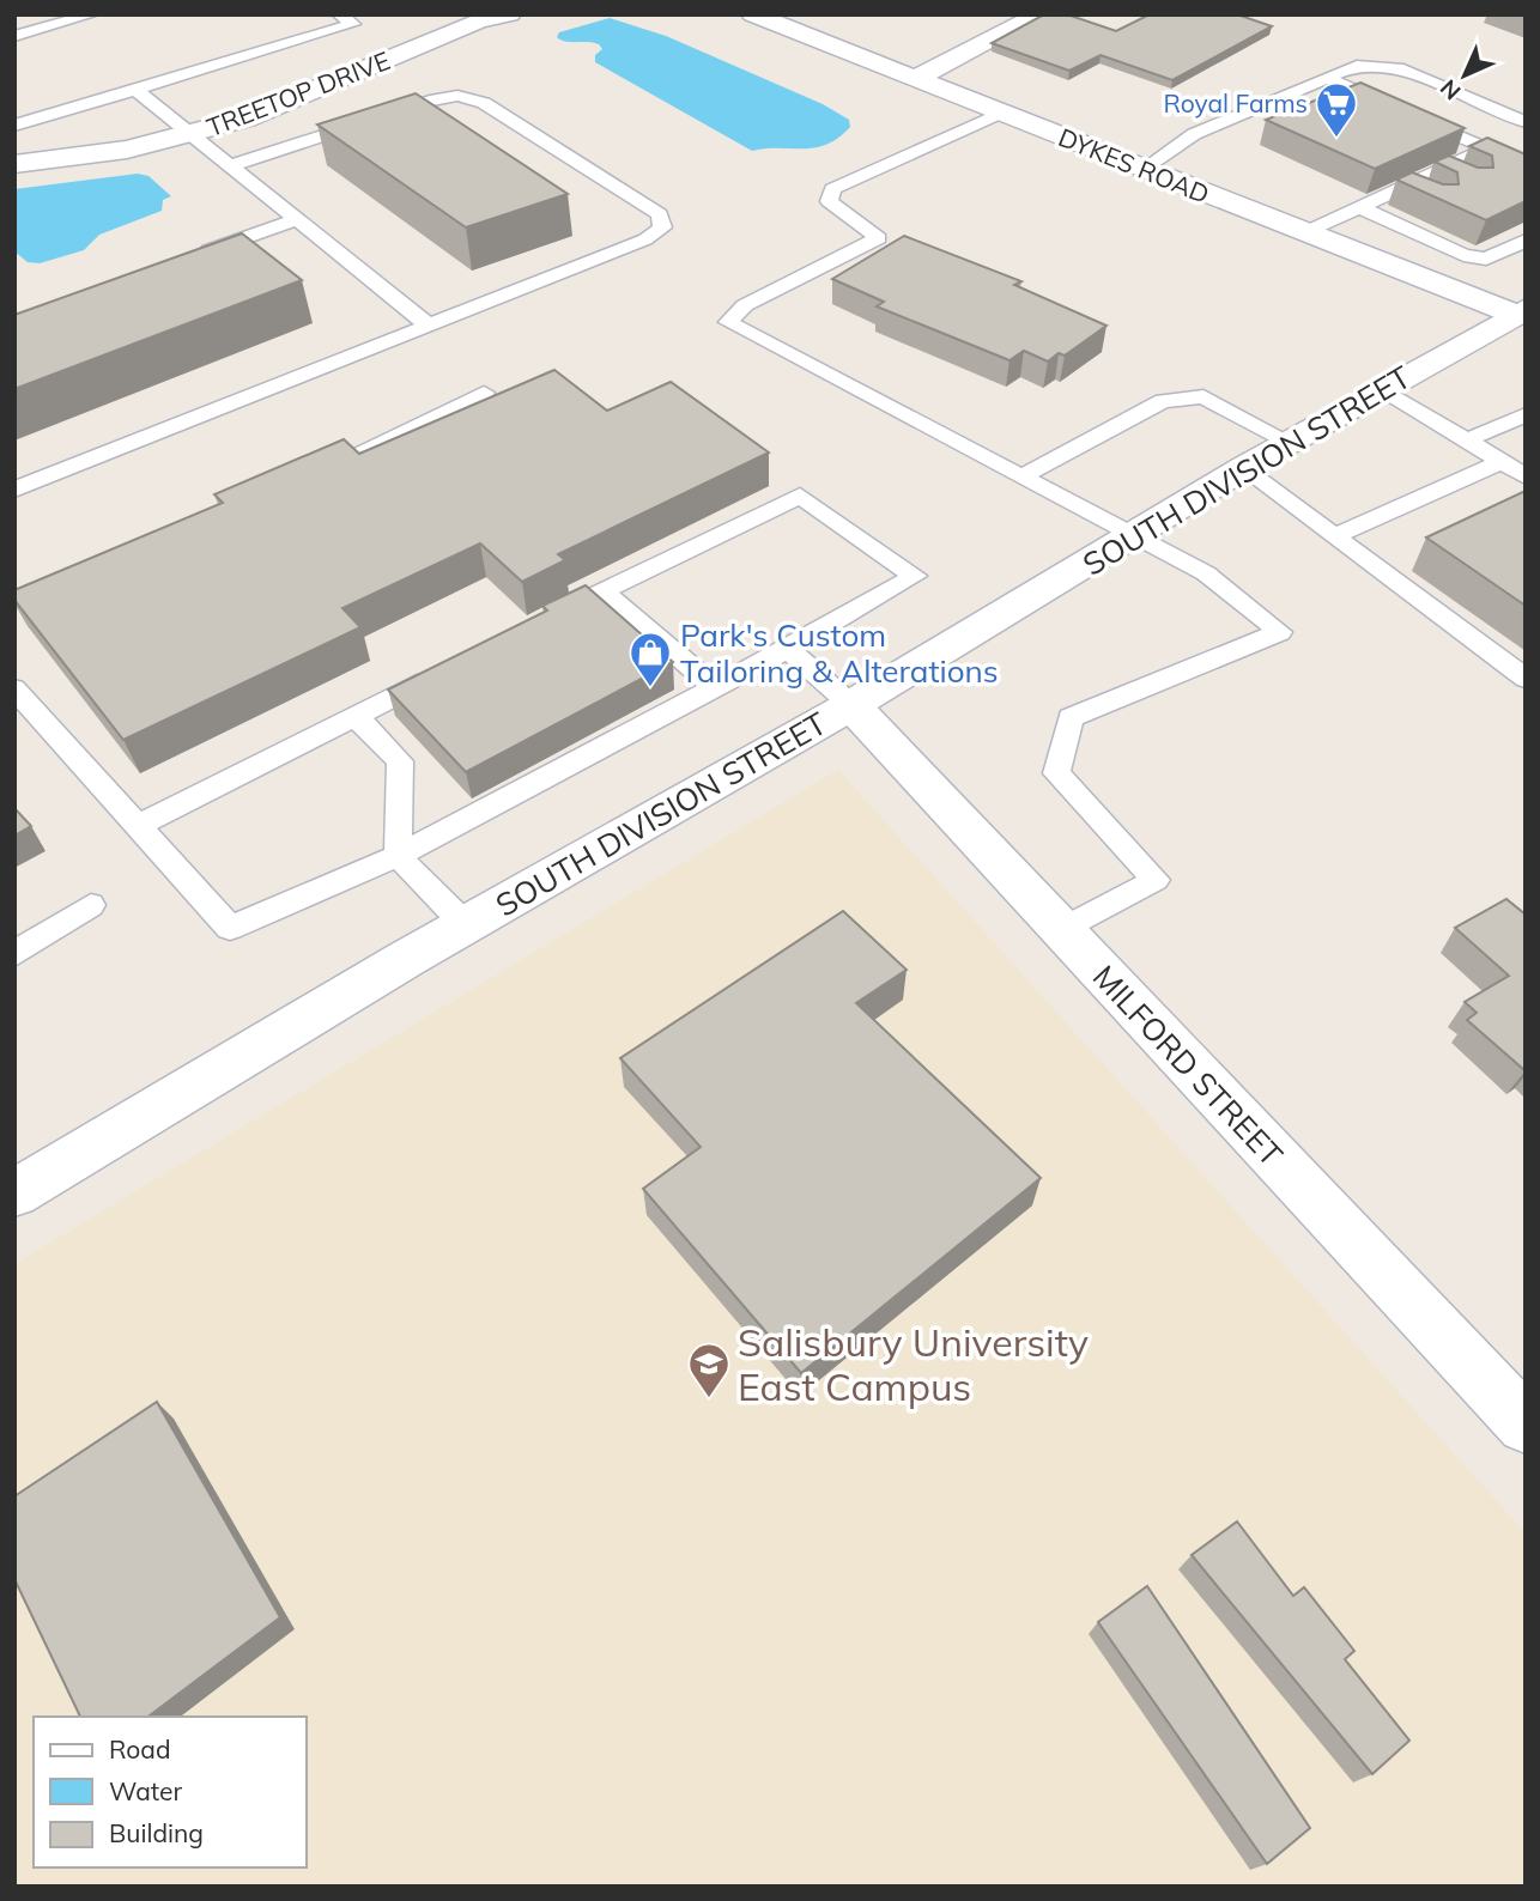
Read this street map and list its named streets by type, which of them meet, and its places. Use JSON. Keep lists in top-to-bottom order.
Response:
{
  "streets": {
    "street": [
      "TREETOP DRIVE",
      "DYKES ROAD",
      "SOUTH DIVISION STREET",
      "MILFORD STREET"
    ]
  },
  "crossings": [
    ["DYKES ROAD", "SOUTH DIVISION STREET"],
    ["SOUTH DIVISION STREET", "MILFORD STREET"]
  ],
  "places": {
    "supermarket": ["Royal Farms"],
    "shop": ["Park's Custom Tailoring & Alterations"],
    "school or university": ["Salisbury University East Campus"]
  },
  "legend": ["Road", "Water", "Building"],
  "north": "bottom left"
}
